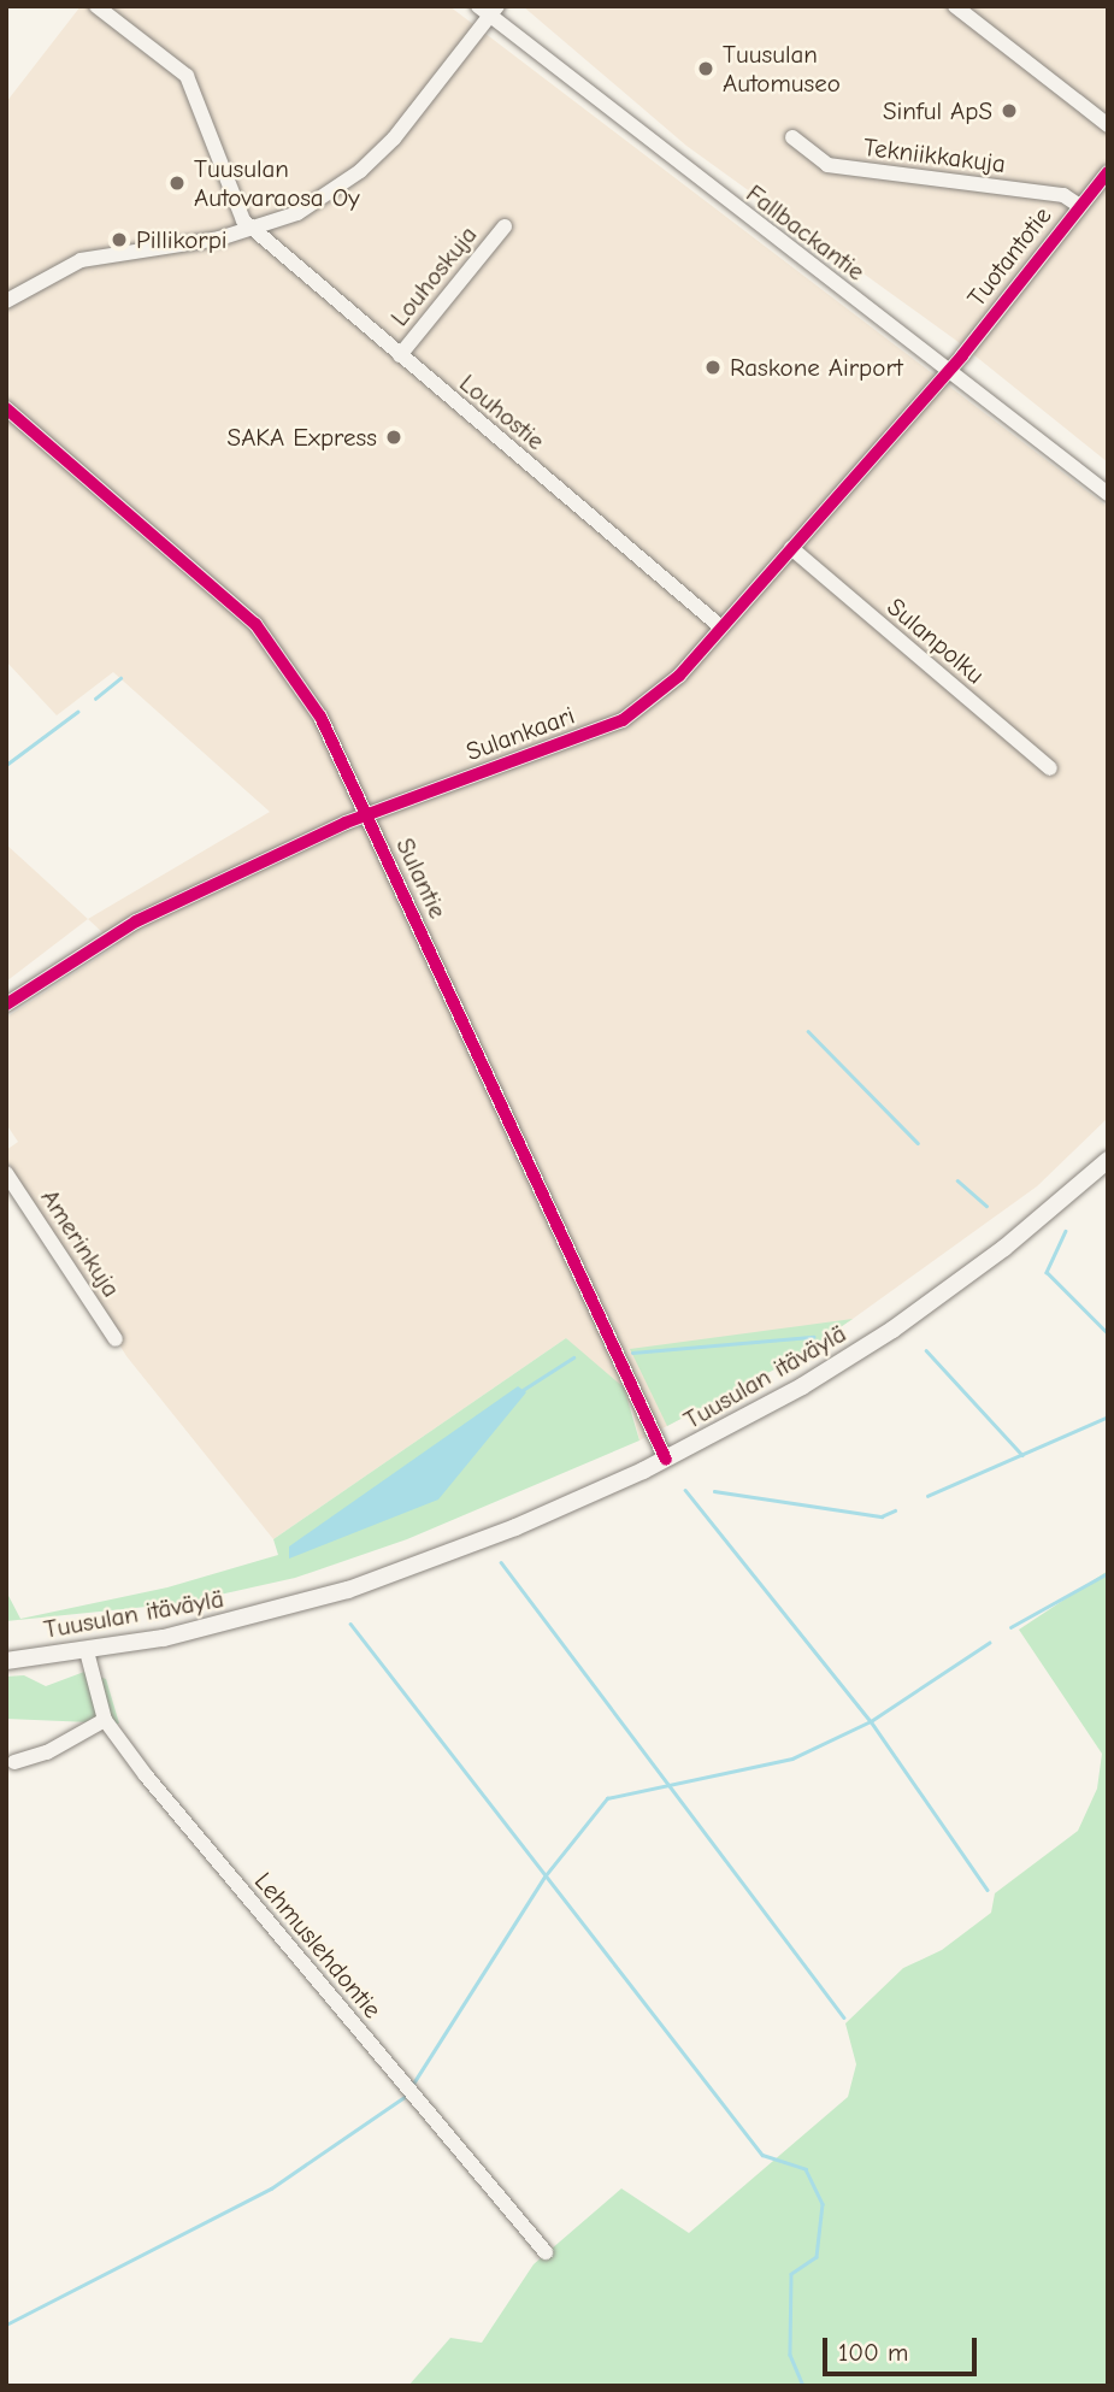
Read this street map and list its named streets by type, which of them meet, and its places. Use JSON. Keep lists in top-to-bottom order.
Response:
{
  "streets": {
    "main road": ["Tuusulan itäväylä"],
    "street": [
      "Tekniikkakuja",
      "Fallbackantie",
      "Tuotantotie",
      "Louhoskuja",
      "Louhostie",
      "Sulanpolku",
      "Sulankaari",
      "Sulantie",
      "Amerinkuja",
      "Lehmuslehdontie"
    ]
  },
  "crossings": [
    ["Tekniikkakuja", "Tuotantotie"],
    ["Fallbackantie", "Tuotantotie"],
    ["Fallbackantie", "Sulankaari"],
    ["Tuotantotie", "Sulankaari"],
    ["Louhoskuja", "Louhostie"],
    ["Louhostie", "Sulankaari"],
    ["Sulanpolku", "Sulankaari"],
    ["Sulankaari", "Sulantie"],
    ["Sulantie", "Tuusulan itäväylä"],
    ["Tuusulan itäväylä", "Lehmuslehdontie"]
  ],
  "places": [
    "Tuusulan Automuseo",
    "Sinful ApS",
    "Tuusulan Autovaraosa Oy",
    "Pillikorpi",
    "Raskone Airport",
    "SAKA Express"
  ],
  "scale_bar": "100 m"
}
